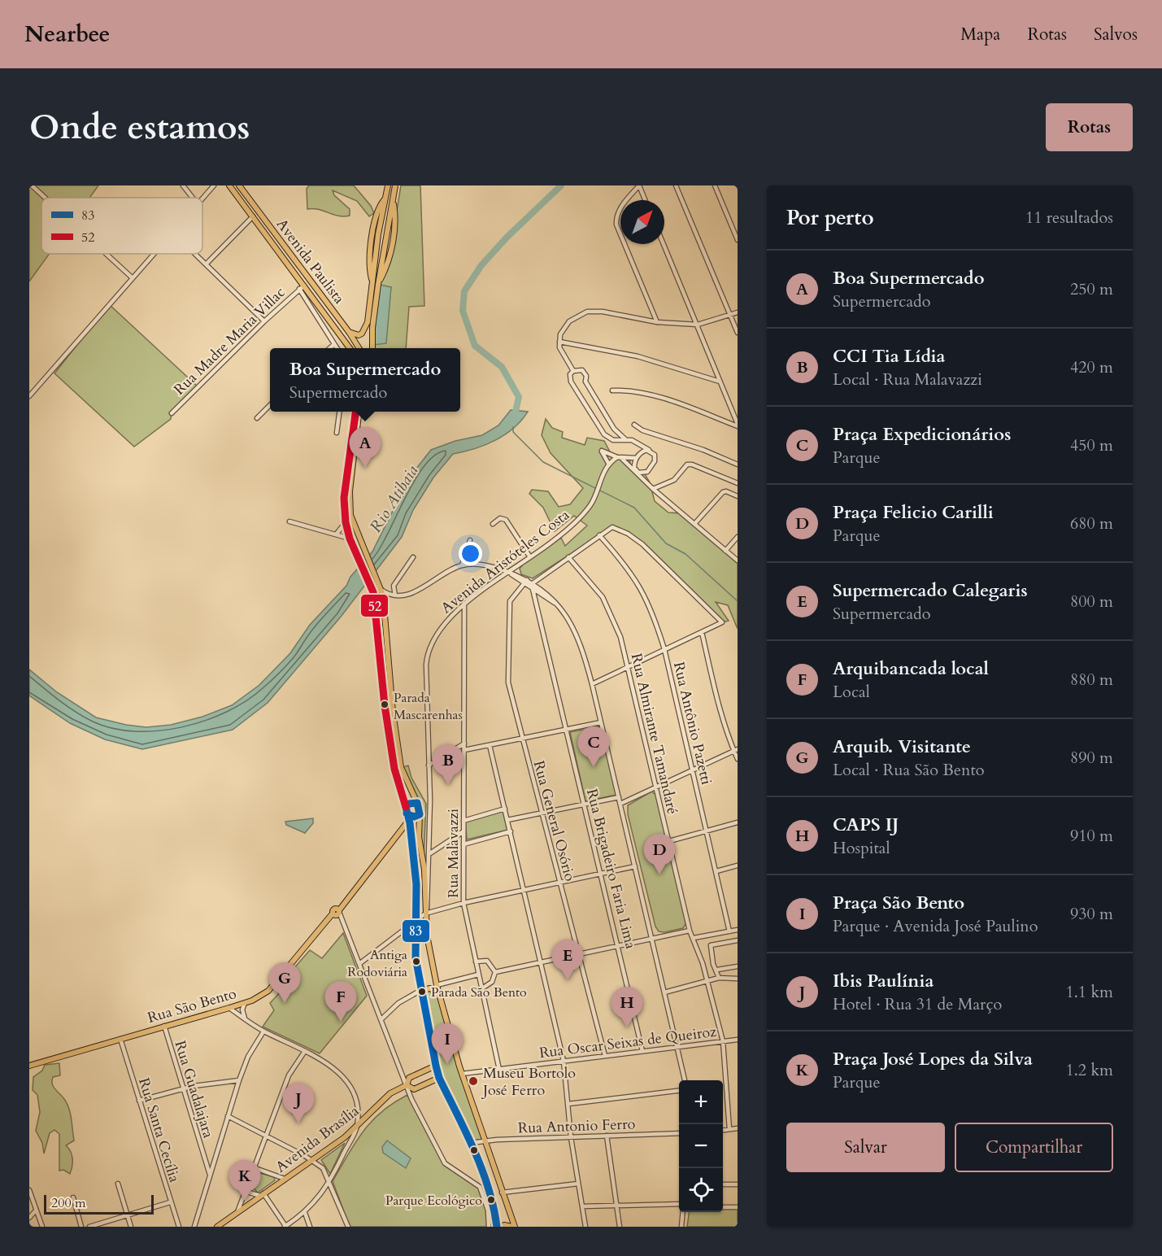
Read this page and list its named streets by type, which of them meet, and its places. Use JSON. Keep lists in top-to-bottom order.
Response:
{
  "streets": {
    "main road": ["Avenida Paulista", "Rua São Bento", "Avenida Brasília"],
    "street": [
      "Rua Madre Maria Villac",
      "Avenida Aristóteles Costa",
      "Rua Antônio Pazetti",
      "Rua Almirante Tamandaré",
      "Rua General Osório",
      "Rua Malavazzi",
      "Rua Brigadeiro Faria Lima",
      "Rua Oscar Seixas de Queiroz",
      "Rua Guadalajara",
      "Rua Antonio Ferro",
      "Rua Santa Cecília"
    ]
  },
  "crossings": [
    ["Avenida Paulista", "Rua Madre Maria Villac"],
    ["Avenida Aristóteles Costa", "Rua Malavazzi"],
    ["Rua Antônio Pazetti", "Rua General Osório"],
    ["Rua Almirante Tamandaré", "Rua General Osório"],
    ["Rua Almirante Tamandaré", "Rua Oscar Seixas de Queiroz"],
    ["Rua General Osório", "Rua Oscar Seixas de Queiroz"],
    ["Rua Malavazzi", "Rua Oscar Seixas de Queiroz"],
    ["Rua Brigadeiro Faria Lima", "Rua Oscar Seixas de Queiroz"],
    ["Rua São Bento", "Rua Guadalajara"],
    ["Rua São Bento", "Rua Santa Cecília"]
  ],
  "water": ["Rio Atibaia"],
  "places": [
    "Parada Mascarenhas",
    "Antiga Rodoviária",
    "Parada São Bento",
    "Museu Bortolo José Ferro",
    "Parque Ecológico"
  ],
  "lines": ["transit line 52", "transit line 83"],
  "legend": ["83", "52"],
  "scale_bar": "200 m",
  "north": "top right",
  "page": {
    "header": "Nearbee",
    "nav": ["Mapa", "Rotas", "Salvos"],
    "buttons": [
      "Rotas",
      ["Salvar", "Compartilhar"]
    ],
    "title": "Onde estamos",
    "heading": ["Por perto", "11 resultados"],
    "list": [
      {
        "mark": "A",
        "name": "Boa Supermercado",
        "note": "Supermercado",
        "value": "250 m"
      },
      {
        "mark": "B",
        "name": "CCI Tia Lídia",
        "note": "Local · Rua Malavazzi",
        "value": "420 m"
      },
      {
        "mark": "C",
        "name": "Praça Expedicionários",
        "note": "Parque",
        "value": "450 m"
      },
      {
        "mark": "D",
        "name": "Praça Felicio Carilli",
        "note": "Parque",
        "value": "680 m"
      },
      {
        "mark": "E",
        "name": "Supermercado Calegaris",
        "note": "Supermercado",
        "value": "800 m"
      },
      {
        "mark": "F",
        "name": "Arquibancada local",
        "note": "Local",
        "value": "880 m"
      },
      {
        "mark": "G",
        "name": "Arquib. Visitante",
        "note": "Local · Rua São Bento",
        "value": "890 m"
      },
      {
        "mark": "H",
        "name": "CAPS IJ",
        "note": "Hospital",
        "value": "910 m"
      },
      {
        "mark": "I",
        "name": "Praça São Bento",
        "note": "Parque · Avenida José Paulino",
        "value": "930 m"
      },
      {
        "mark": "J",
        "name": "Ibis Paulínia",
        "note": "Hotel · Rua 31 de Março",
        "value": "1.1 km"
      },
      {
        "mark": "K",
        "name": "Praça José Lopes da Silva",
        "note": "Parque",
        "value": "1.2 km"
      }
    ],
    "popup": ["Boa Supermercado", "Supermercado"],
    "pins": [
      "A",
      "C",
      "B",
      "D",
      "E",
      "G",
      "F",
      "H",
      "I",
      "J",
      "K"
    ],
    "map_buttons": ["+", "−"],
    "scale": "200 m"
  }
}
